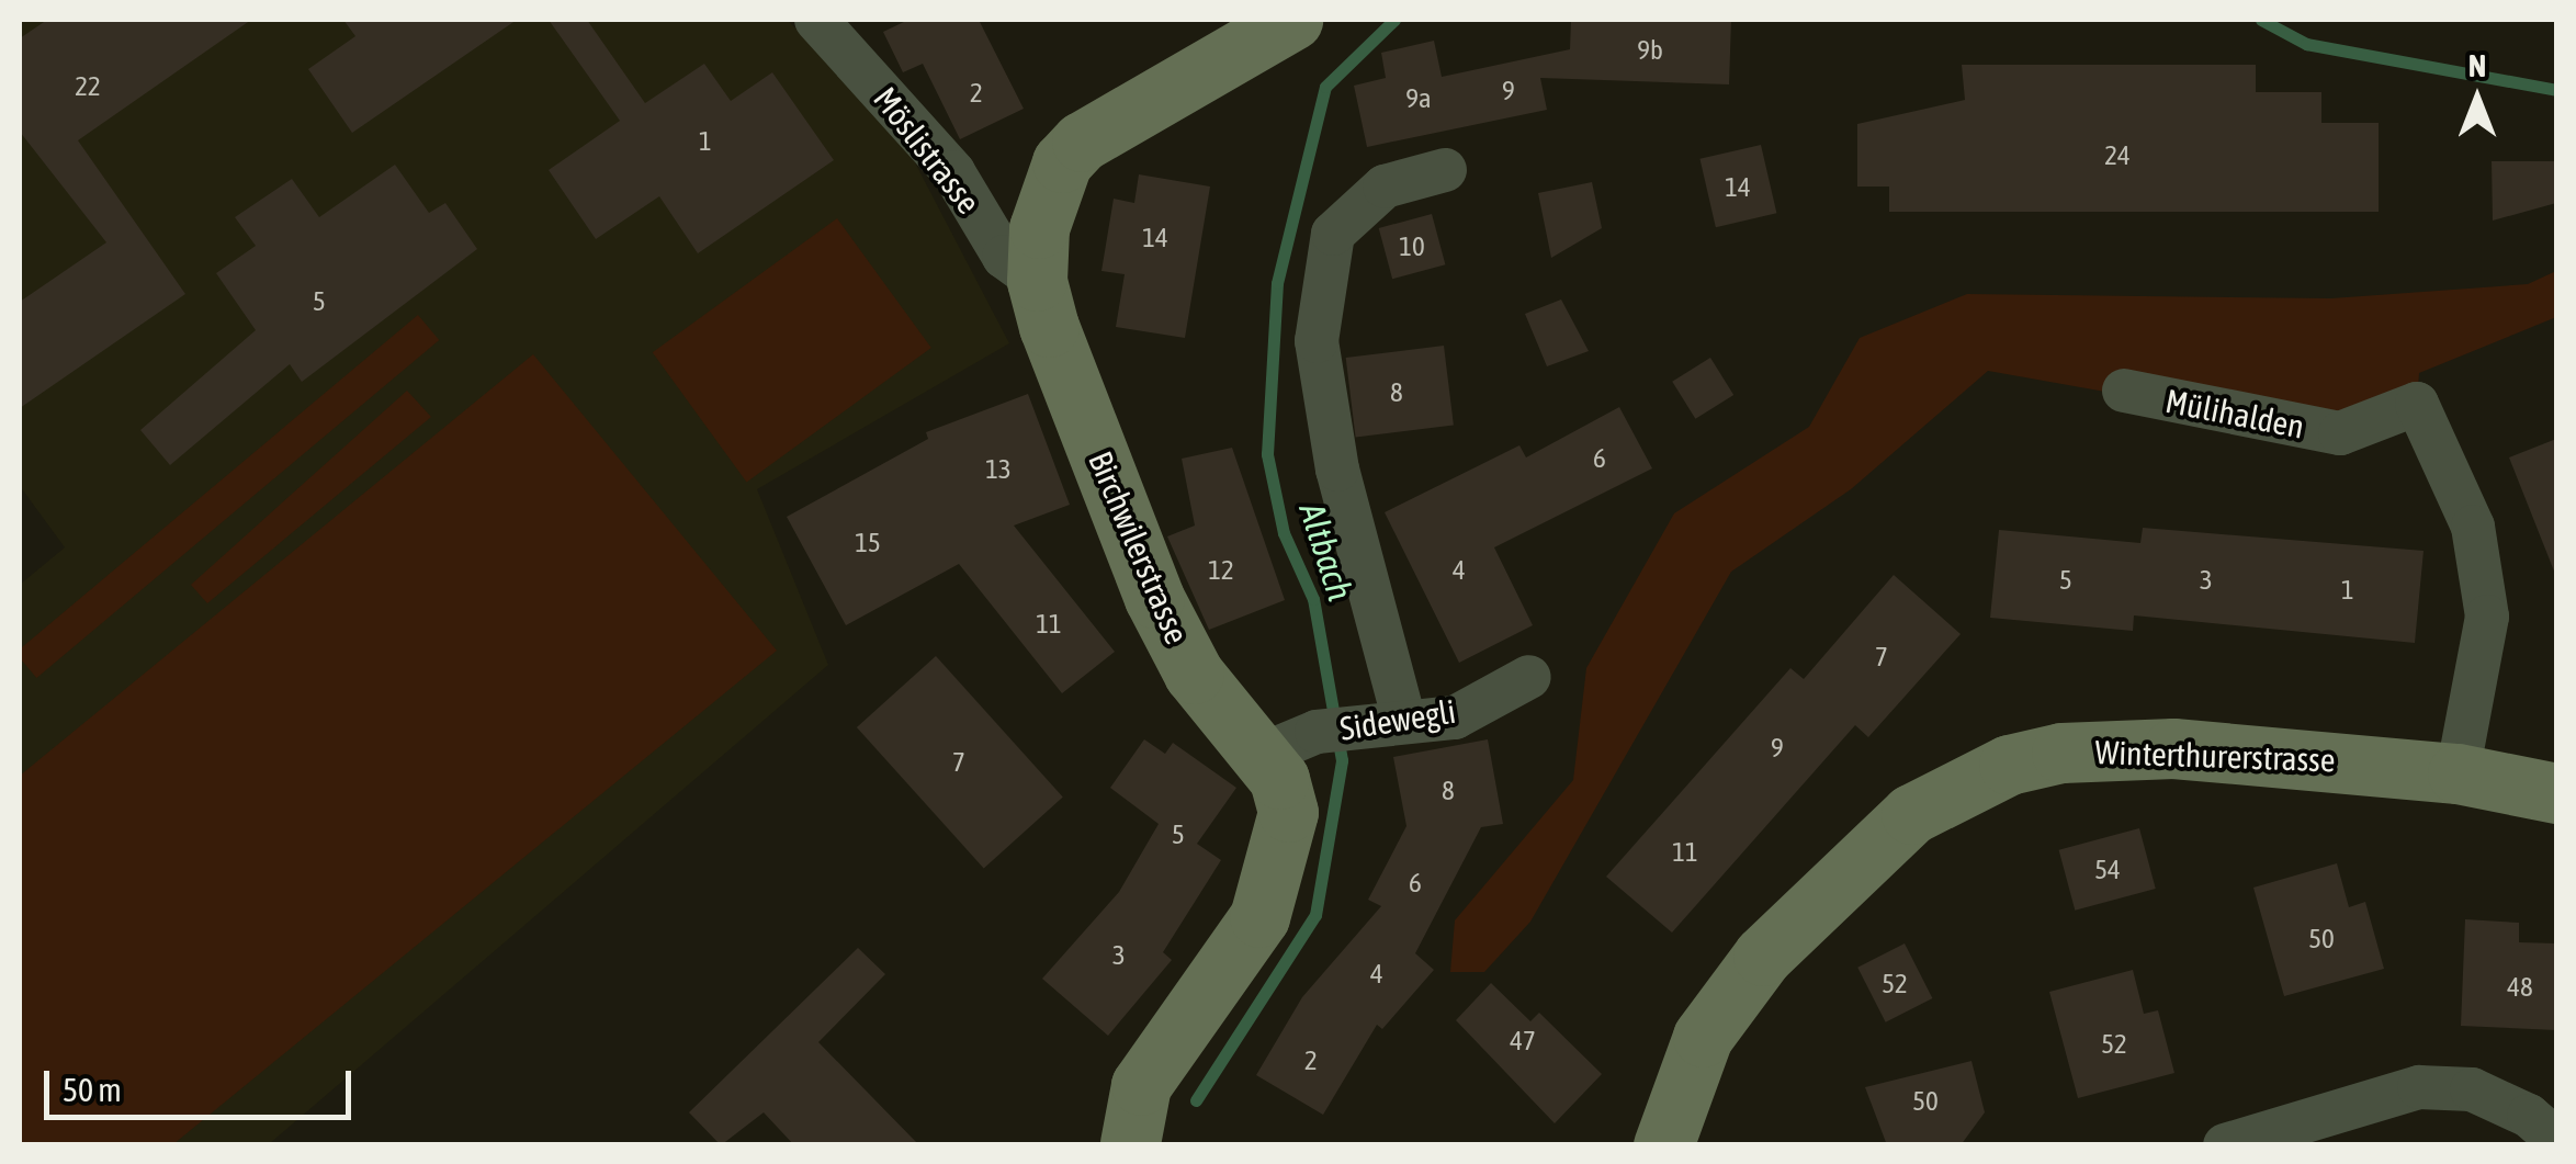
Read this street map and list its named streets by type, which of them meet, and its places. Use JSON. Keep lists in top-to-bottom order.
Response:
{
  "streets": {
    "street": [
      "Möslistrasse",
      "Mülihalden",
      "Birchwilerstrasse",
      "Sidewegli",
      "Winterthurerstrasse"
    ]
  },
  "crossings": [
    ["Möslistrasse", "Birchwilerstrasse"],
    ["Mülihalden", "Winterthurerstrasse"],
    ["Birchwilerstrasse", "Sidewegli"]
  ],
  "water": ["Altbach"],
  "house_numbers": [
    "9b",
    "22",
    "9",
    "2",
    "9a",
    "1",
    "24",
    "14",
    "14",
    "10",
    "5",
    "8",
    "6",
    "13",
    "15",
    "12",
    "4",
    "5",
    "3",
    "1",
    "11",
    "7",
    "9",
    "7",
    "8",
    "5",
    "11",
    "54",
    "6",
    "50",
    "3",
    "4",
    "52",
    "48",
    "47",
    "52",
    "2",
    "50"
  ],
  "scale_bar": "50 m",
  "north": "top"
}
